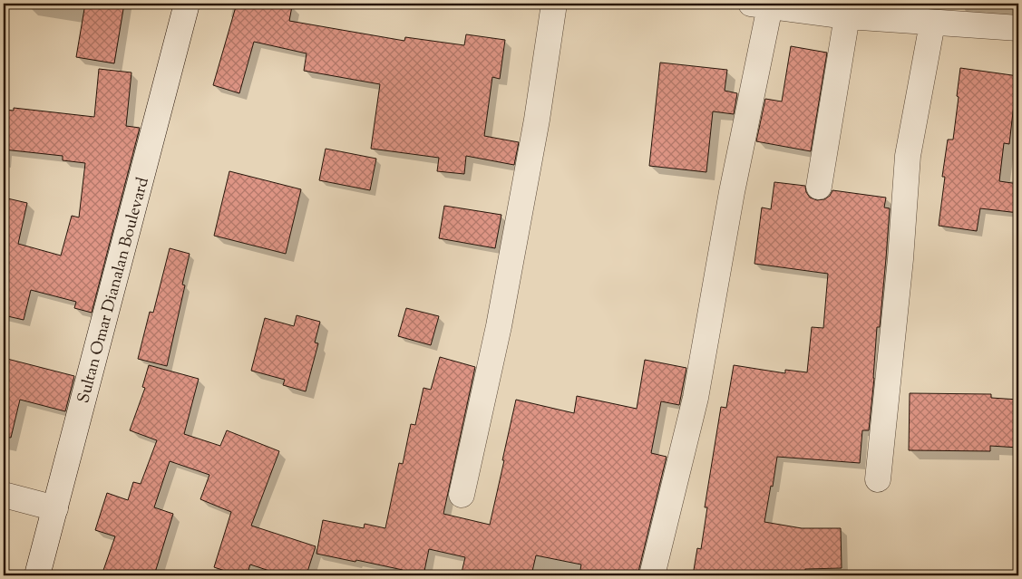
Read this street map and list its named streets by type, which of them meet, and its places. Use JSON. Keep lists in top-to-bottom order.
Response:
{
  "streets": {
    "street": ["Sultan Omar Dianalan Boulevard"]
  }
}
